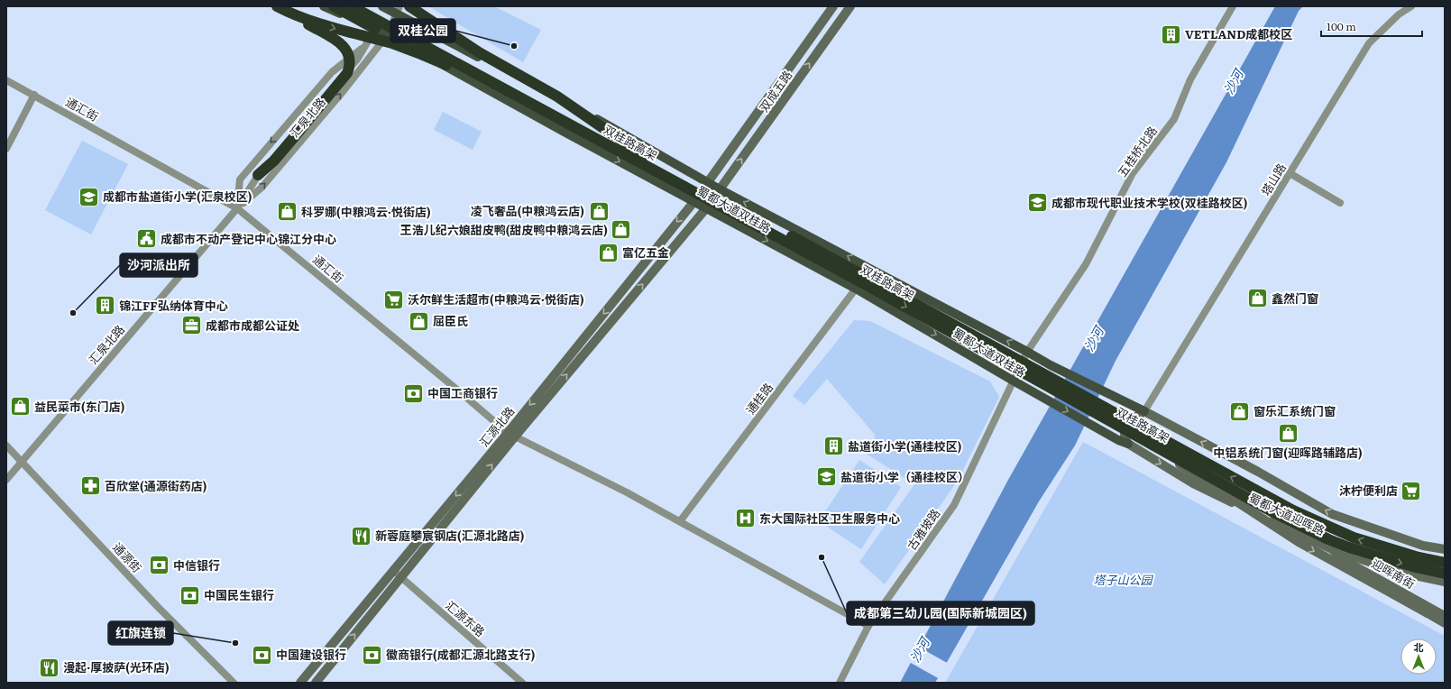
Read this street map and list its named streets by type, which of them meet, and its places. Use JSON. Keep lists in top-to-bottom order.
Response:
{
  "streets": {
    "highway": ["双桂路高架"],
    "main road": ["蜀都大道双桂路"],
    "street": [
      "双成五路",
      "通汇街",
      "汇泉北路",
      "五桂桥北路",
      "塔山路",
      "通桂路",
      "汇源北路",
      "蜀都大道迎晖路",
      "古雅坡路",
      "通源街",
      "迎晖南街",
      "汇源东路"
    ]
  },
  "crossings": [
    ["双成五路", "蜀都大道双桂路"],
    ["双成五路", "汇源北路"],
    ["通汇街", "汇泉北路"],
    ["通汇街", "通桂路"],
    ["通汇街", "汇源北路"],
    ["通汇街", "古雅坡路"],
    ["汇泉北路", "蜀都大道双桂路"],
    ["汇泉北路", "通源街"],
    ["五桂桥北路", "蜀都大道双桂路"],
    ["五桂桥北路", "古雅坡路"],
    ["塔山路", "蜀都大道双桂路"],
    ["塔山路", "蜀都大道迎晖路"],
    ["蜀都大道双桂路", "通桂路"],
    ["蜀都大道双桂路", "汇源北路"],
    ["蜀都大道双桂路", "蜀都大道迎晖路"],
    ["蜀都大道双桂路", "古雅坡路"],
    ["汇源北路", "汇源东路"],
    ["蜀都大道迎晖路", "迎晖南街"]
  ],
  "water": ["沙河"],
  "parks": ["塔子山公园"],
  "places": {
    "building": ["VETLAND成都校区", "锦江FF弘纳体育中心", "盐道街小学(通桂校区)"],
    "other": [
      "双桂公园",
      "沙河派出所",
      "成都第三幼儿园(国际新城园区)",
      "红旗连锁"
    ],
    "school or university": ["成都市盐道街小学(汇泉校区)", "成都市现代职业技术学校(双桂路校区)", "盐道街小学（通桂校区）"],
    "shop": [
      "凌飞奢品(中粮鸿云店)",
      "科罗娜(中粮鸿云·悦街店)",
      "王浩儿纪六娘甜皮鸭(甜皮鸭中粮鸿云店)",
      "富亿五金",
      "鑫然门窗",
      "屈臣氏",
      "益民菜市(东门店)",
      "窗乐汇系统门窗",
      "中铝系统门窗(迎晖路辅路店)"
    ],
    "public building": ["成都市不动产登记中心锦江分中心"],
    "supermarket": ["沃尔鲜生活超市(中粮鸿云·悦街店)", "沐柠便利店"],
    "office": ["成都市成都公证处"],
    "bank": [
      "中国工商银行",
      "中信银行",
      "中国民生银行",
      "中国建设银行",
      "徽商银行(成都汇源北路支行)"
    ],
    "pharmacy": ["百欣堂(通源街药店)"],
    "hospital": ["东大国际社区卫生服务中心"],
    "restaurant": ["新蓉庭攀宸钢店(汇源北路店)", "漫起·厚披萨(光环店)"]
  },
  "scale_bar": "100 m",
  "north": "top"
}
